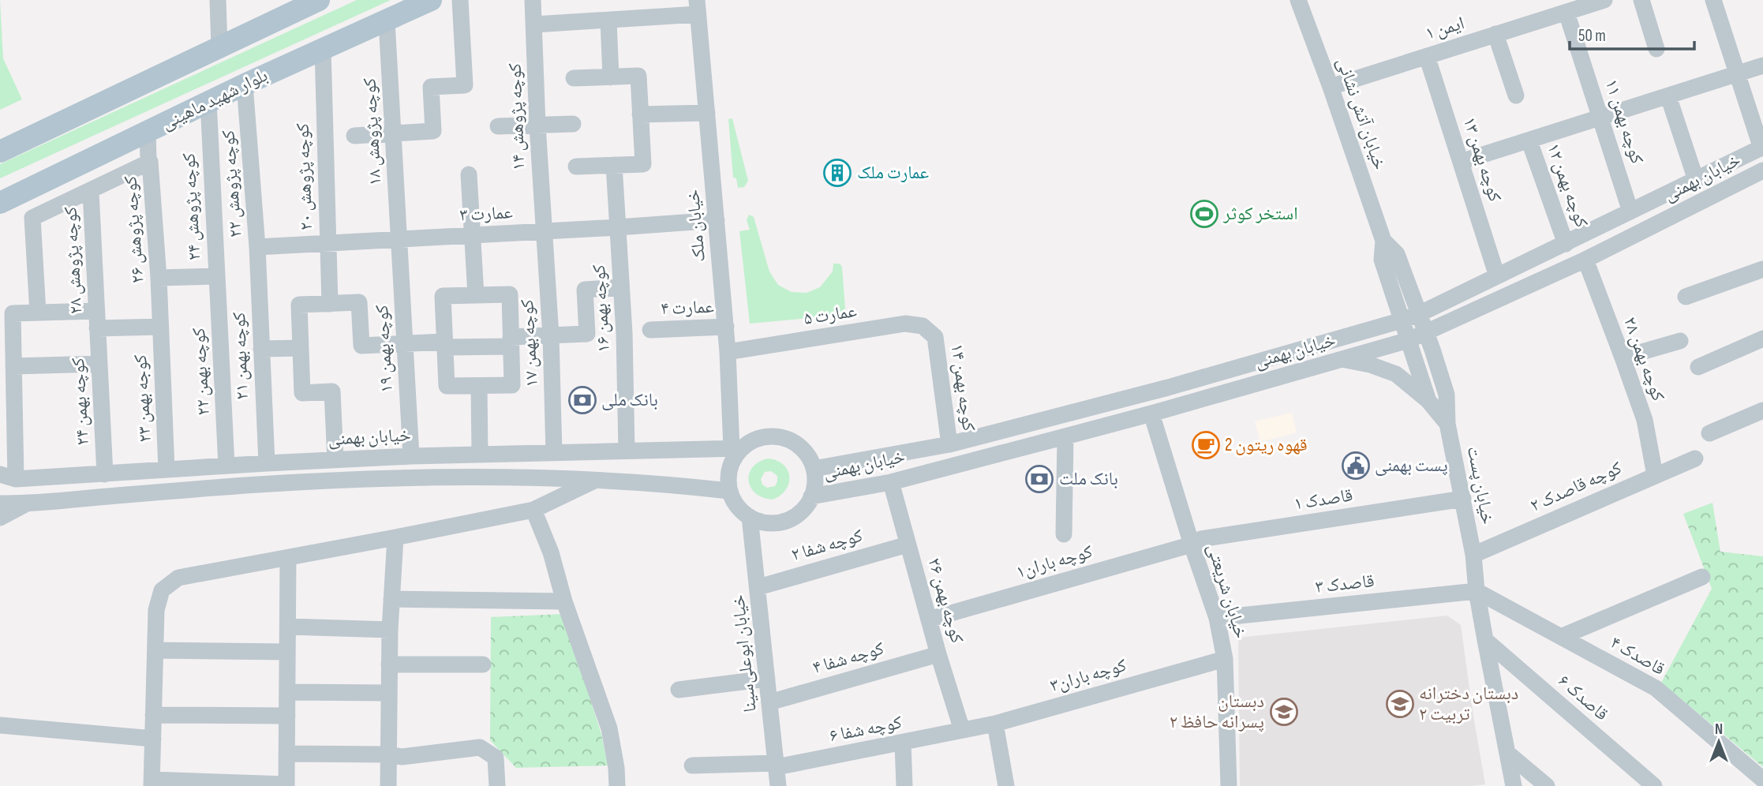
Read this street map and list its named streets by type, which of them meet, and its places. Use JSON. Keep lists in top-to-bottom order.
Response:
{
  "streets": {
    "main road": ["بلوار شهید ماهینی"],
    "street": [
      "ایمن ۱",
      "خیابان آتش نشانی",
      "کوچه پژوهش ۱۴",
      "کوچه بهمن ۱۱",
      "کوچه پژوهش ۱۸",
      "کوچه بهمن ۱۳",
      "کوچه پژوهش ۲۰",
      "خیابان بهمنی",
      "کوچه پژوهش ۲۲",
      "کوچه بهمن ۱۲",
      "کوچه پژوهش ۲۴",
      "عمارت ۳",
      "خیابان ملک",
      "کوچه پژوهش ۲۶",
      "کوچه پژوهش ۲۸",
      "عمارت ۴",
      "کوچه بهمن ۱۶",
      "عمارت ۵",
      "کوچه بهمن ۱۷",
      "کوچه بهمن ۱۹",
      "کوچه بهمن ۲۱",
      "کوچه بهمن ۲۸",
      "کوچه بهمن ۲۲",
      "کوچه بهمن ۱۴",
      "کوجه بهمن ۲۳",
      "کوچه بهمن ۲۴",
      "خیابان پست",
      "کوچه قاصدک ۲",
      "قاصدک ۱",
      "کوچه شفا ۲",
      "کوچه باران۱",
      "قاصدک ۳",
      "خیابان شریعتی",
      "کوچه بهمن ۲۶",
      "خیابان ابوعلی‌سینا",
      "قاصدک ۴",
      "کوچه شفا ۴",
      "کوچه باران۳",
      "قاصدک ۶",
      "کوچه شفا ۶"
    ]
  },
  "crossings": [
    ["ایمن ۱", "خیابان آتش نشانی"],
    ["ایمن ۱", "کوچه بهمن ۱۱"],
    ["ایمن ۱", "کوچه بهمن ۱۳"],
    ["بلوار شهید ماهینی", "کوچه پژوهش ۱۸"],
    ["بلوار شهید ماهینی", "کوچه پژوهش ۲۰"],
    ["بلوار شهید ماهینی", "کوچه پژوهش ۲۲"],
    ["بلوار شهید ماهینی", "کوچه پژوهش ۲۴"],
    ["بلوار شهید ماهینی", "کوچه پژوهش ۲۶"],
    ["خیابان آتش نشانی", "خیابان بهمنی"],
    ["خیابان آتش نشانی", "خیابان پست"],
    ["کوچه پژوهش ۱۴", "عمارت ۳"],
    ["کوچه پژوهش ۱۴", "کوچه بهمن ۱۷"],
    ["کوچه بهمن ۱۱", "خیابان بهمنی"],
    ["کوچه پژوهش ۱۸", "عمارت ۳"],
    ["کوچه پژوهش ۱۸", "کوچه بهمن ۱۹"],
    ["کوچه بهمن ۱۳", "خیابان بهمنی"],
    ["کوچه پژوهش ۲۰", "عمارت ۳"],
    ["خیابان بهمنی", "کوچه بهمن ۱۲"],
    ["خیابان بهمنی", "خیابان ملک"],
    ["خیابان بهمنی", "کوچه بهمن ۱۶"],
    ["خیابان بهمنی", "کوچه بهمن ۱۷"],
    ["خیابان بهمنی", "کوچه بهمن ۱۹"],
    ["خیابان بهمنی", "کوچه بهمن ۲۱"],
    ["خیابان بهمنی", "کوچه بهمن ۲۸"],
    ["خیابان بهمنی", "کوچه بهمن ۲۲"],
    ["خیابان بهمنی", "کوچه بهمن ۱۴"],
    ["خیابان بهمنی", "کوجه بهمن ۲۳"],
    ["خیابان بهمنی", "کوچه بهمن ۲۴"],
    ["خیابان بهمنی", "خیابان پست"],
    ["خیابان بهمنی", "خیابان شریعتی"],
    ["خیابان بهمنی", "کوچه بهمن ۲۶"],
    ["خیابان بهمنی", "خیابان ابوعلی‌سینا"],
    ["کوچه پژوهش ۲۲", "عمارت ۳"],
    ["کوچه پژوهش ۲۲", "کوچه بهمن ۲۱"],
    ["کوچه پژوهش ۲۴", "کوچه بهمن ۲۲"],
    ["عمارت ۳", "خیابان ملک"],
    ["عمارت ۳", "کوچه بهمن ۱۶"],
    ["عمارت ۳", "کوچه بهمن ۱۷"],
    ["عمارت ۳", "کوچه بهمن ۱۹"],
    ["عمارت ۳", "کوچه بهمن ۲۱"],
    ["خیابان ملک", "عمارت ۴"],
    ["خیابان ملک", "عمارت ۵"],
    ["خیابان ملک", "خیابان ابوعلی‌سینا"],
    ["کوچه پژوهش ۲۶", "کوجه بهمن ۲۳"],
    ["کوچه پژوهش ۲۸", "کوچه بهمن ۲۴"],
    ["عمارت ۵", "کوچه بهمن ۱۴"],
    ["کوچه بهمن ۲۸", "کوچه قاصدک ۲"],
    ["خیابان پست", "کوچه قاصدک ۲"],
    ["خیابان پست", "قاصدک ۱"],
    ["خیابان پست", "قاصدک ۳"],
    ["خیابان پست", "قاصدک ۴"],
    ["قاصدک ۱", "کوچه باران۱"],
    ["قاصدک ۱", "خیابان شریعتی"],
    ["کوچه شفا ۲", "کوچه بهمن ۲۶"],
    ["کوچه شفا ۲", "خیابان ابوعلی‌سینا"],
    ["کوچه باران۱", "خیابان شریعتی"],
    ["کوچه باران۱", "کوچه بهمن ۲۶"],
    ["قاصدک ۳", "خیابان شریعتی"],
    ["قاصدک ۳", "قاصدک ۴"],
    ["خیابان شریعتی", "کوچه باران۳"],
    ["کوچه بهمن ۲۶", "کوچه شفا ۴"],
    ["کوچه بهمن ۲۶", "کوچه باران۳"],
    ["کوچه بهمن ۲۶", "کوچه شفا ۶"],
    ["خیابان ابوعلی‌سینا", "کوچه شفا ۴"],
    ["خیابان ابوعلی‌سینا", "کوچه شفا ۶"],
    ["کوچه باران۳", "کوچه شفا ۶"]
  ],
  "places": {
    "building": ["عمارت ملک"],
    "sports": ["استخر کوثر"],
    "bank": ["بانک ملی", "بانک ملت"],
    "cafe": ["قهوه ریتون 2"],
    "public building": ["پست بهمنی"],
    "school or university": ["دبستان دخترانه تربیت ۲", "دبستان پسرانه حافظ ۲"]
  },
  "scale_bar": "50 m",
  "north": "top"
}
